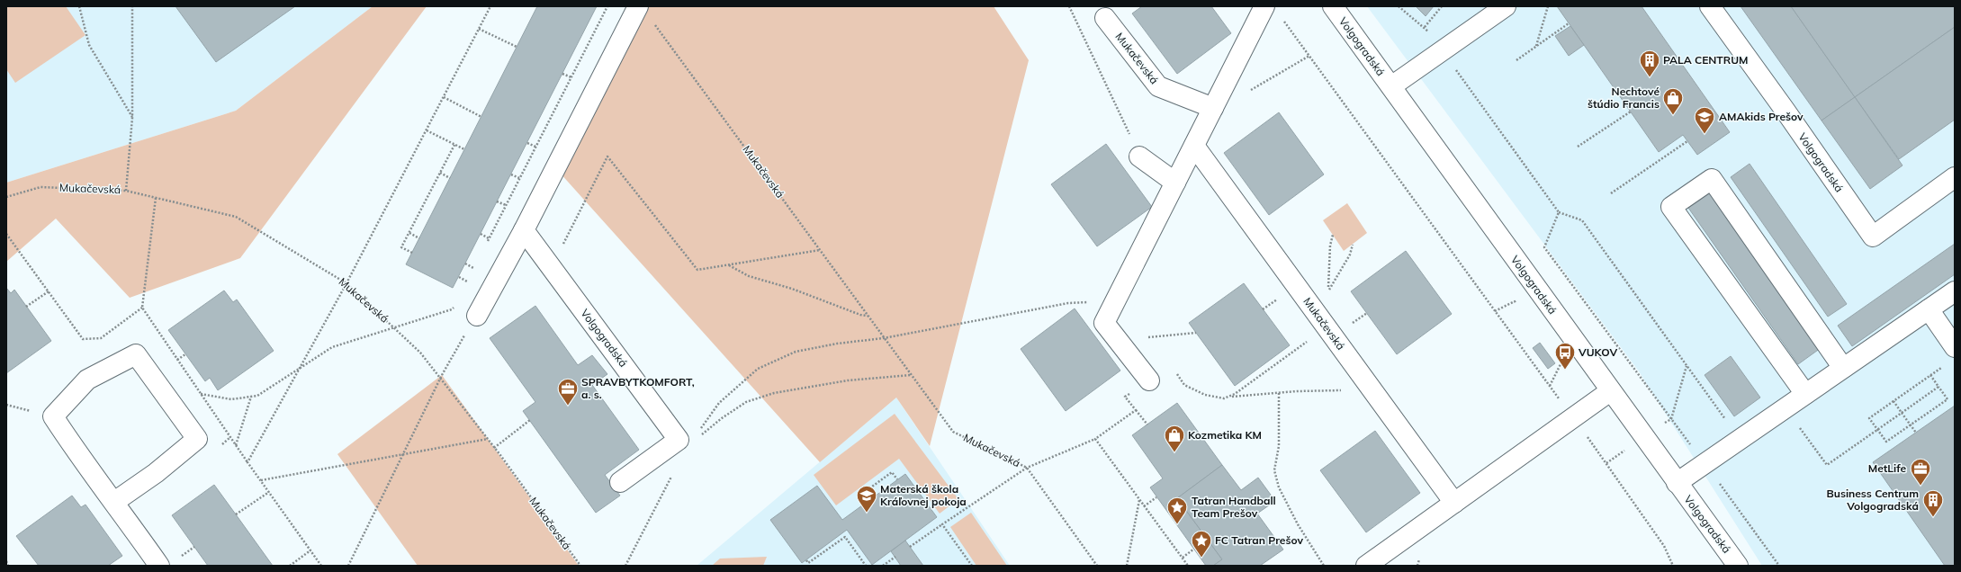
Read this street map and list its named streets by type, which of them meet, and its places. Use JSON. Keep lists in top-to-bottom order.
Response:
{
  "streets": {
    "street": ["Volgogradská", "Mukačevská"]
  },
  "places": {
    "building": ["PALA CENTRUM", "Business Centrum Volgogradská"],
    "shop": ["Nechtové štúdio Francis", "Kozmetika KM"],
    "school or university": ["AMAkids Prešov", "Materská škola Kráľovnej pokoja"],
    "bus stop": ["VUKOV"],
    "office": ["SPRAVBYTKOMFORT, a. s.", "MetLife"],
    "place": ["Tatran Handball Team Prešov", "FC Tatran Prešov"]
  }
}
